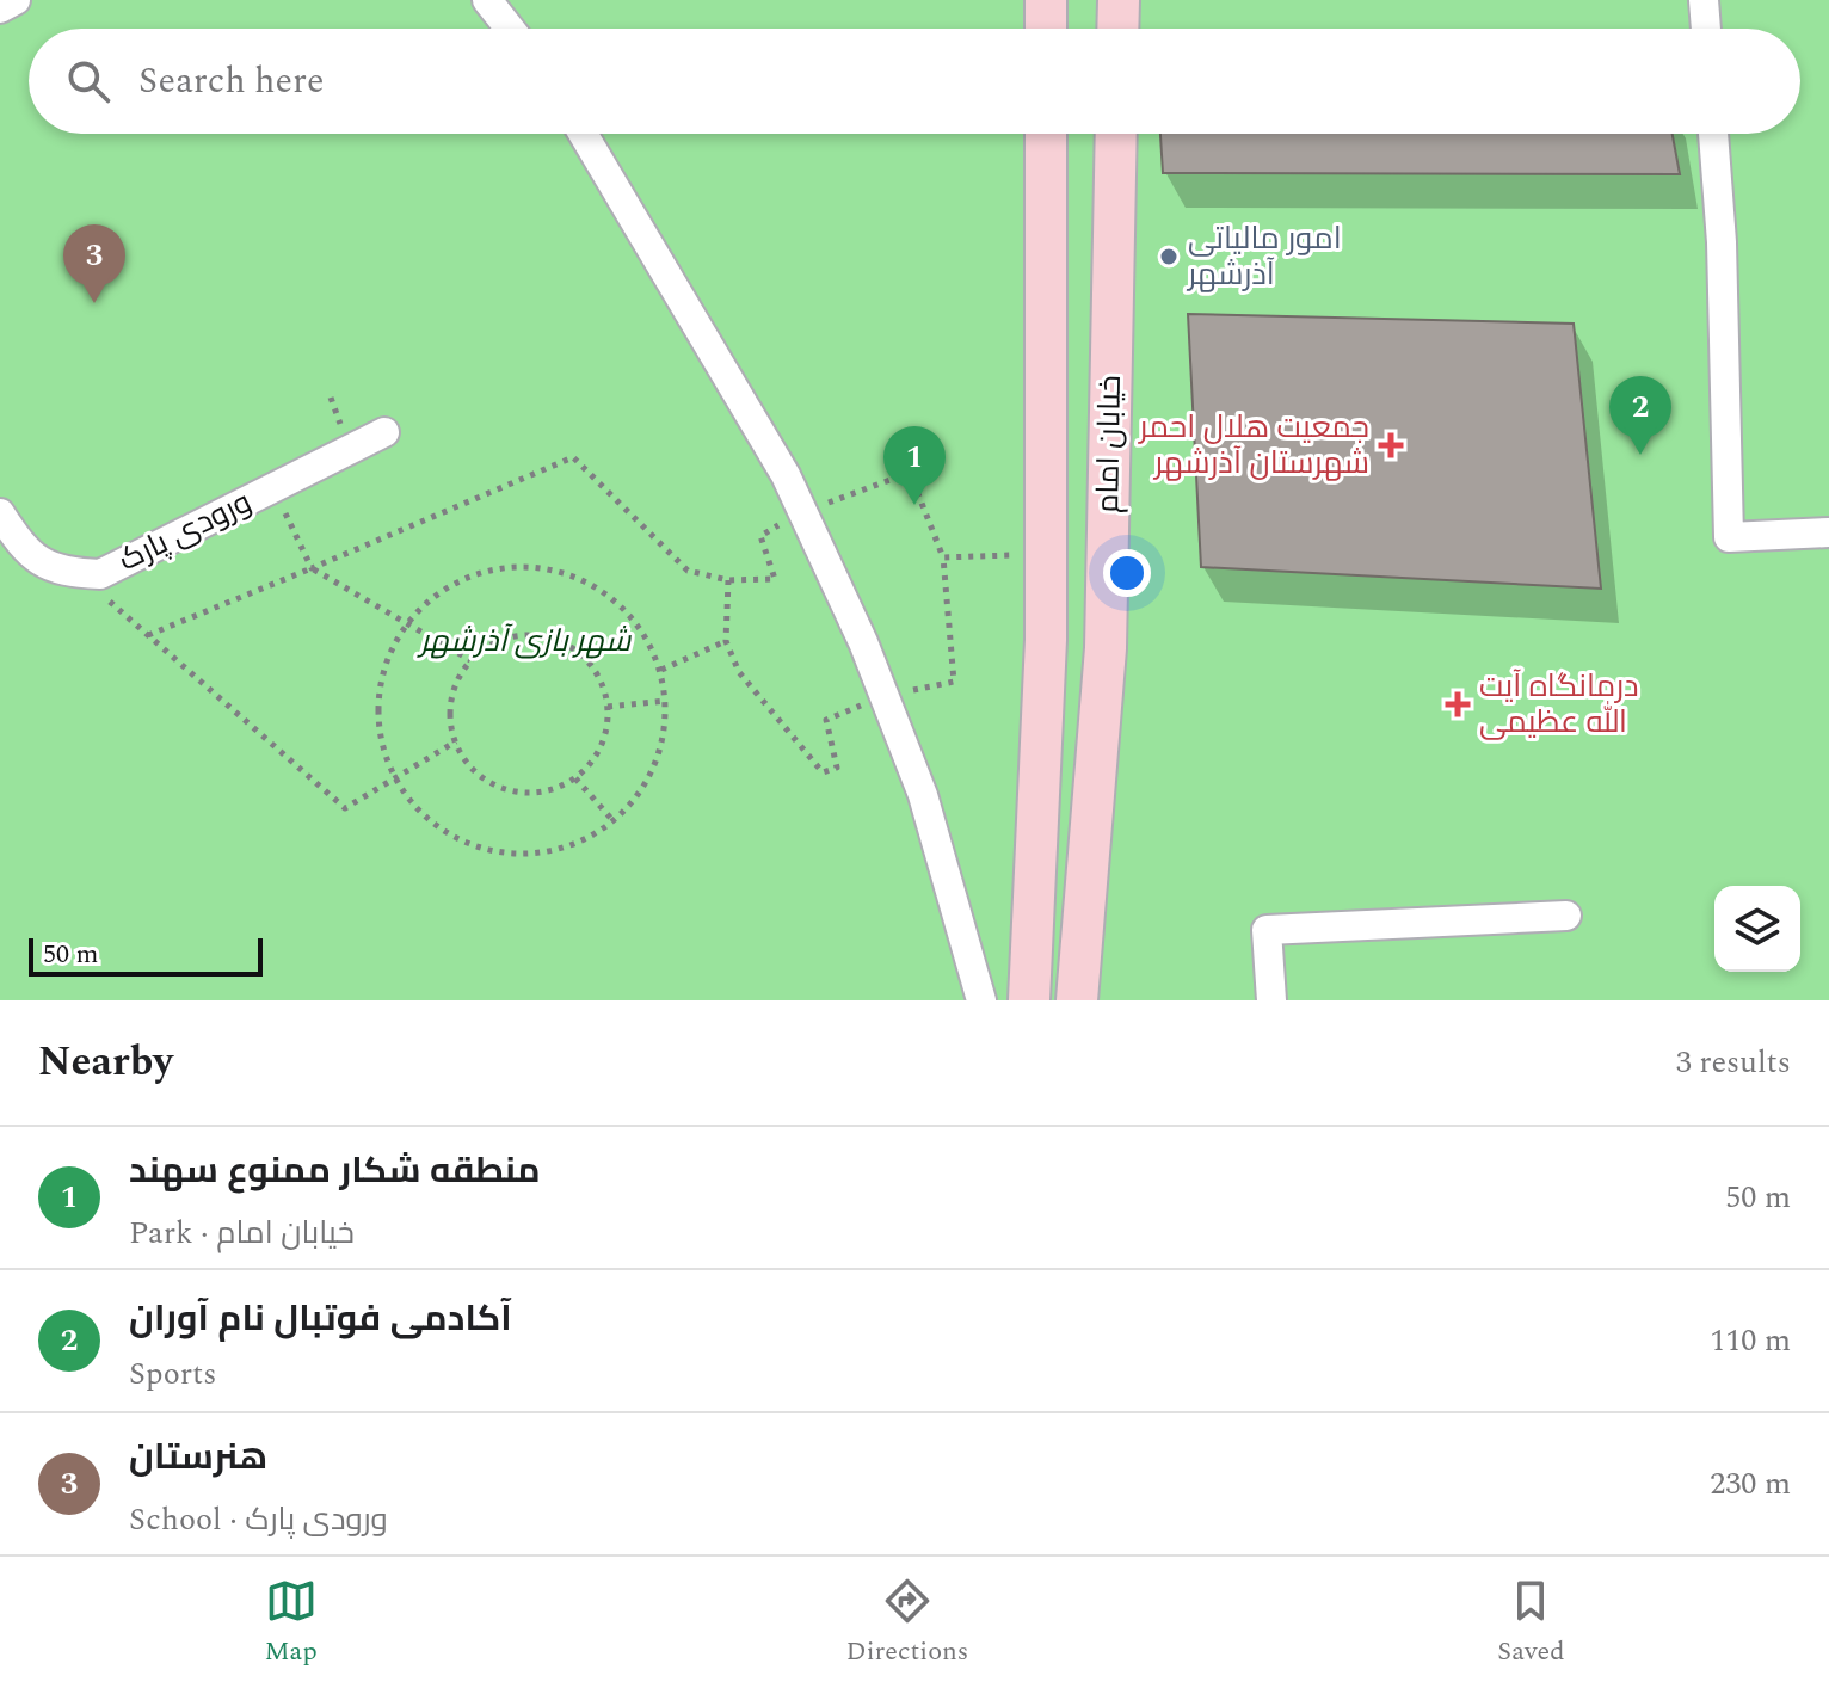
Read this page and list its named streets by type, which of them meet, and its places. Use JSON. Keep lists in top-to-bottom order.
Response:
{
  "streets": {
    "main road": ["خیابان امام"],
    "street": ["ورودی پارک"]
  },
  "parks": ["شهر بازی آذرشهر"],
  "places": {
    "other": ["امور مالیاتی آذرشهر"],
    "health": ["جمعیت هلال احمر شهرستان آذرشهر", "درمانگاه آیت الله عظیمی"]
  },
  "scale_bar": "50 m",
  "page": {
    "search": "Search here",
    "pins": ["3", "2", "1"],
    "scale": "50 m",
    "heading": ["Nearby", "3 results"],
    "list": [
      {
        "mark": "1",
        "name": "منطقه شکار ممنوع سهند",
        "note": "Park · خیابان امام",
        "value": "50 m"
      },
      {
        "mark": "2",
        "name": "آکادمی فوتبال نام آوران",
        "note": "Sports",
        "value": "110 m"
      },
      {
        "mark": "3",
        "name": "هنرستان",
        "note": "School · ورودی پارک",
        "value": "230 m"
      }
    ],
    "nav": ["Map", "Directions", "Saved"]
  }
}
